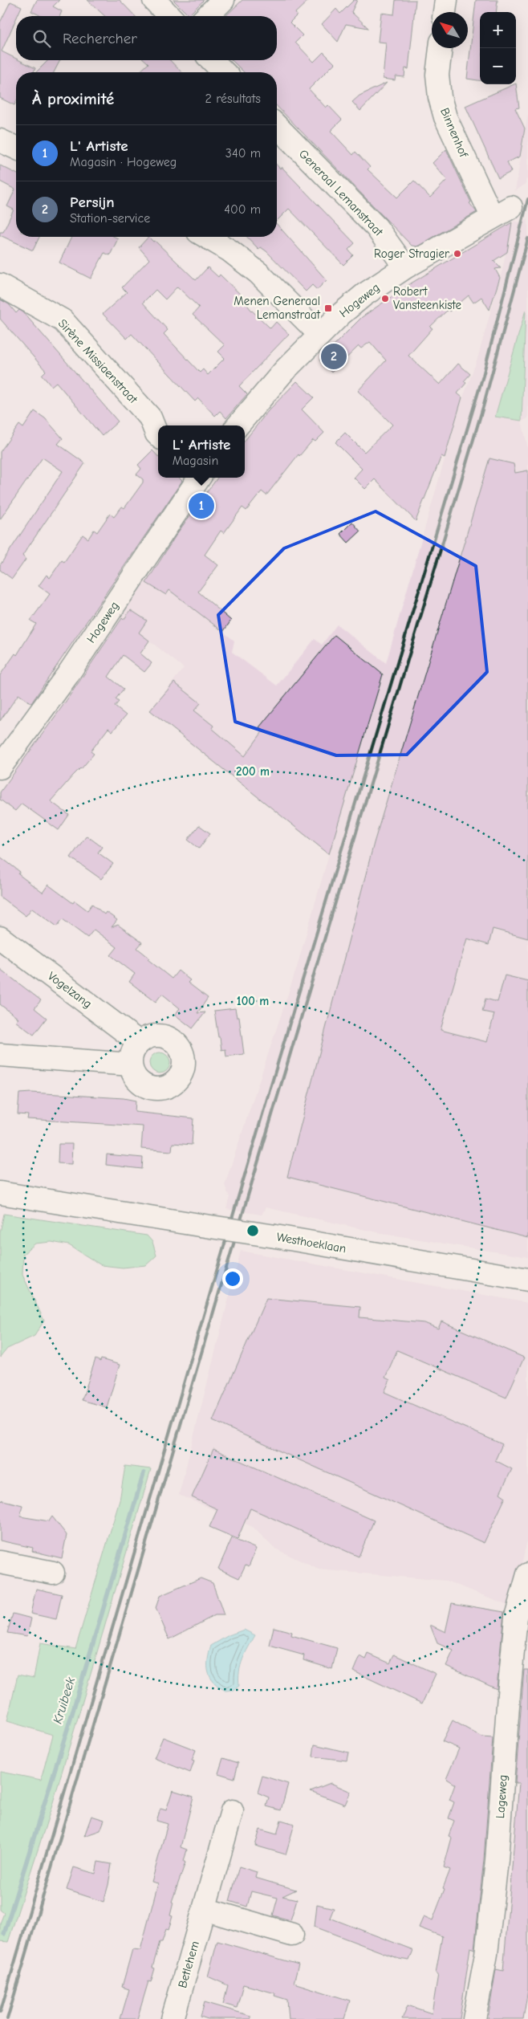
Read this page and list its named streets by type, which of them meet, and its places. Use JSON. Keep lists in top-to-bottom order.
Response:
{
  "streets": {
    "street": [
      "Binnenhof",
      "Generaal Lemanstraat",
      "Hogeweg",
      "Sirène Missiaenstraat",
      "Vogelzang",
      "Westhoeklaan",
      "Lageweg",
      "Betlehem"
    ]
  },
  "crossings": [
    ["Binnenhof", "Hogeweg"],
    ["Generaal Lemanstraat", "Hogeweg"]
  ],
  "water": ["Kruibeek"],
  "places": {
    "other": ["Roger Stragier", "Robert Vansteenkiste"],
    "transit": ["Menen Generaal Lemanstraat"]
  },
  "north": "top left",
  "page": {
    "map_buttons": ["+", "−"],
    "search": "Rechercher",
    "heading": ["À proximité", "2 résultats"],
    "list": [
      {
        "mark": "1",
        "name": "L' Artiste",
        "note": "Magasin · Hogeweg",
        "value": "340 m"
      },
      {
        "mark": "2",
        "name": "Persijn",
        "note": "Station-service",
        "value": "400 m"
      }
    ],
    "pins": ["2", "1"],
    "popup": ["L' Artiste", "Magasin"]
  },
  "rings": ["200 m", "100 m"]
}
